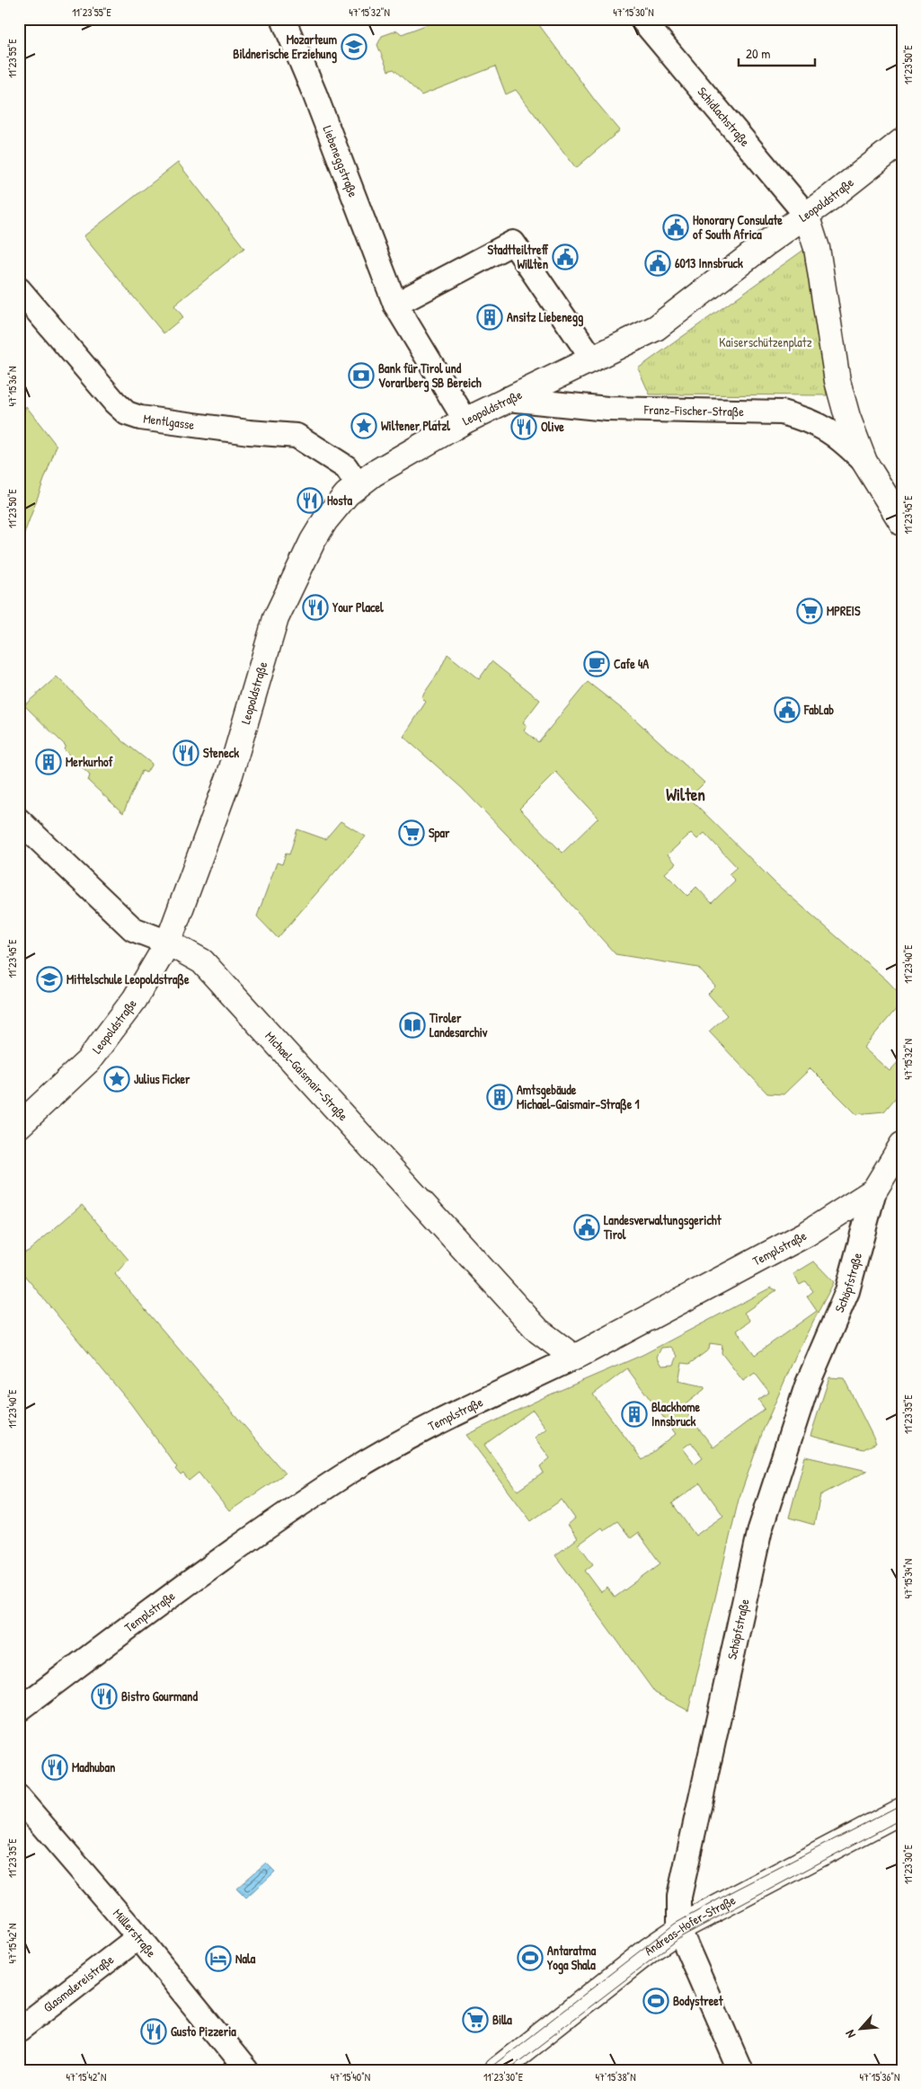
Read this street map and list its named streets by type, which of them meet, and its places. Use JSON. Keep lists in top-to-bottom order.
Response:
{
  "streets": {
    "street": [
      "Schidlachstraße",
      "Liebeneggstraße",
      "Leopoldstraße",
      "Franz-Fischer-Straße",
      "Mentlgasse",
      "Michael-Gaismair-Straße",
      "Templstraße",
      "Schöpfstraße",
      "Andreas-Hofer-Straße",
      "Müllerstraße",
      "Glasmalereistraße"
    ]
  },
  "crossings": [
    ["Schidlachstraße", "Leopoldstraße"],
    ["Schidlachstraße", "Franz-Fischer-Straße"],
    ["Liebeneggstraße", "Leopoldstraße"],
    ["Leopoldstraße", "Franz-Fischer-Straße"],
    ["Leopoldstraße", "Mentlgasse"],
    ["Leopoldstraße", "Michael-Gaismair-Straße"],
    ["Michael-Gaismair-Straße", "Templstraße"],
    ["Templstraße", "Schöpfstraße"],
    ["Schöpfstraße", "Andreas-Hofer-Straße"],
    ["Müllerstraße", "Glasmalereistraße"]
  ],
  "districts": ["Wilten"],
  "parks": ["Kaiserschützenplatz"],
  "places": {
    "school or university": ["Mozarteum Bildnerische Erziehung", "Mittelschule Leopoldstraße"],
    "public building": [
      "Honorary Consulate of South Africa",
      "Stadtteiltreff Willten",
      "6013 Innsbruck",
      "FabLab",
      "Landesverwaltungsgericht Tirol"
    ],
    "building": [
      "Ansitz Liebenegg",
      "Merkurhof",
      "Amtsgebäude Michael-Gaismair-Straße 1",
      "Blackhome Innsbruck"
    ],
    "bank": ["Bank für Tirol und Vorarlberg SB Bereich"],
    "place": ["Wiltener Platzl", "Julius Ficker"],
    "restaurant": [
      "Olive",
      "Hosta",
      "Your Placel",
      "Steneck",
      "Bistro Gourmand",
      "Madhuban",
      "Gusto Pizzeria"
    ],
    "supermarket": ["MPREIS", "Spar", "Billa"],
    "cafe": ["Cafe 4A"],
    "library": ["Tiroler Landesarchiv"],
    "sports": ["Antaratma Yoga Shala", "Bodystreet"],
    "hotel": ["Nala"]
  },
  "scale_bar": "20 m",
  "north": "bottom left",
  "coordinates": [
    "11°23'55\"E",
    "47°15'32\"N",
    "47°15'30\"N",
    "11°23'50\"E",
    "47°15'36\"N",
    "11°23'45\"E",
    "11°23'40\"E",
    "11°23'35\"E",
    "47°15'34\"N",
    "11°23'30\"E",
    "47°15'42\"N",
    "47°15'40\"N",
    "47°15'38\"N"
  ]
}
